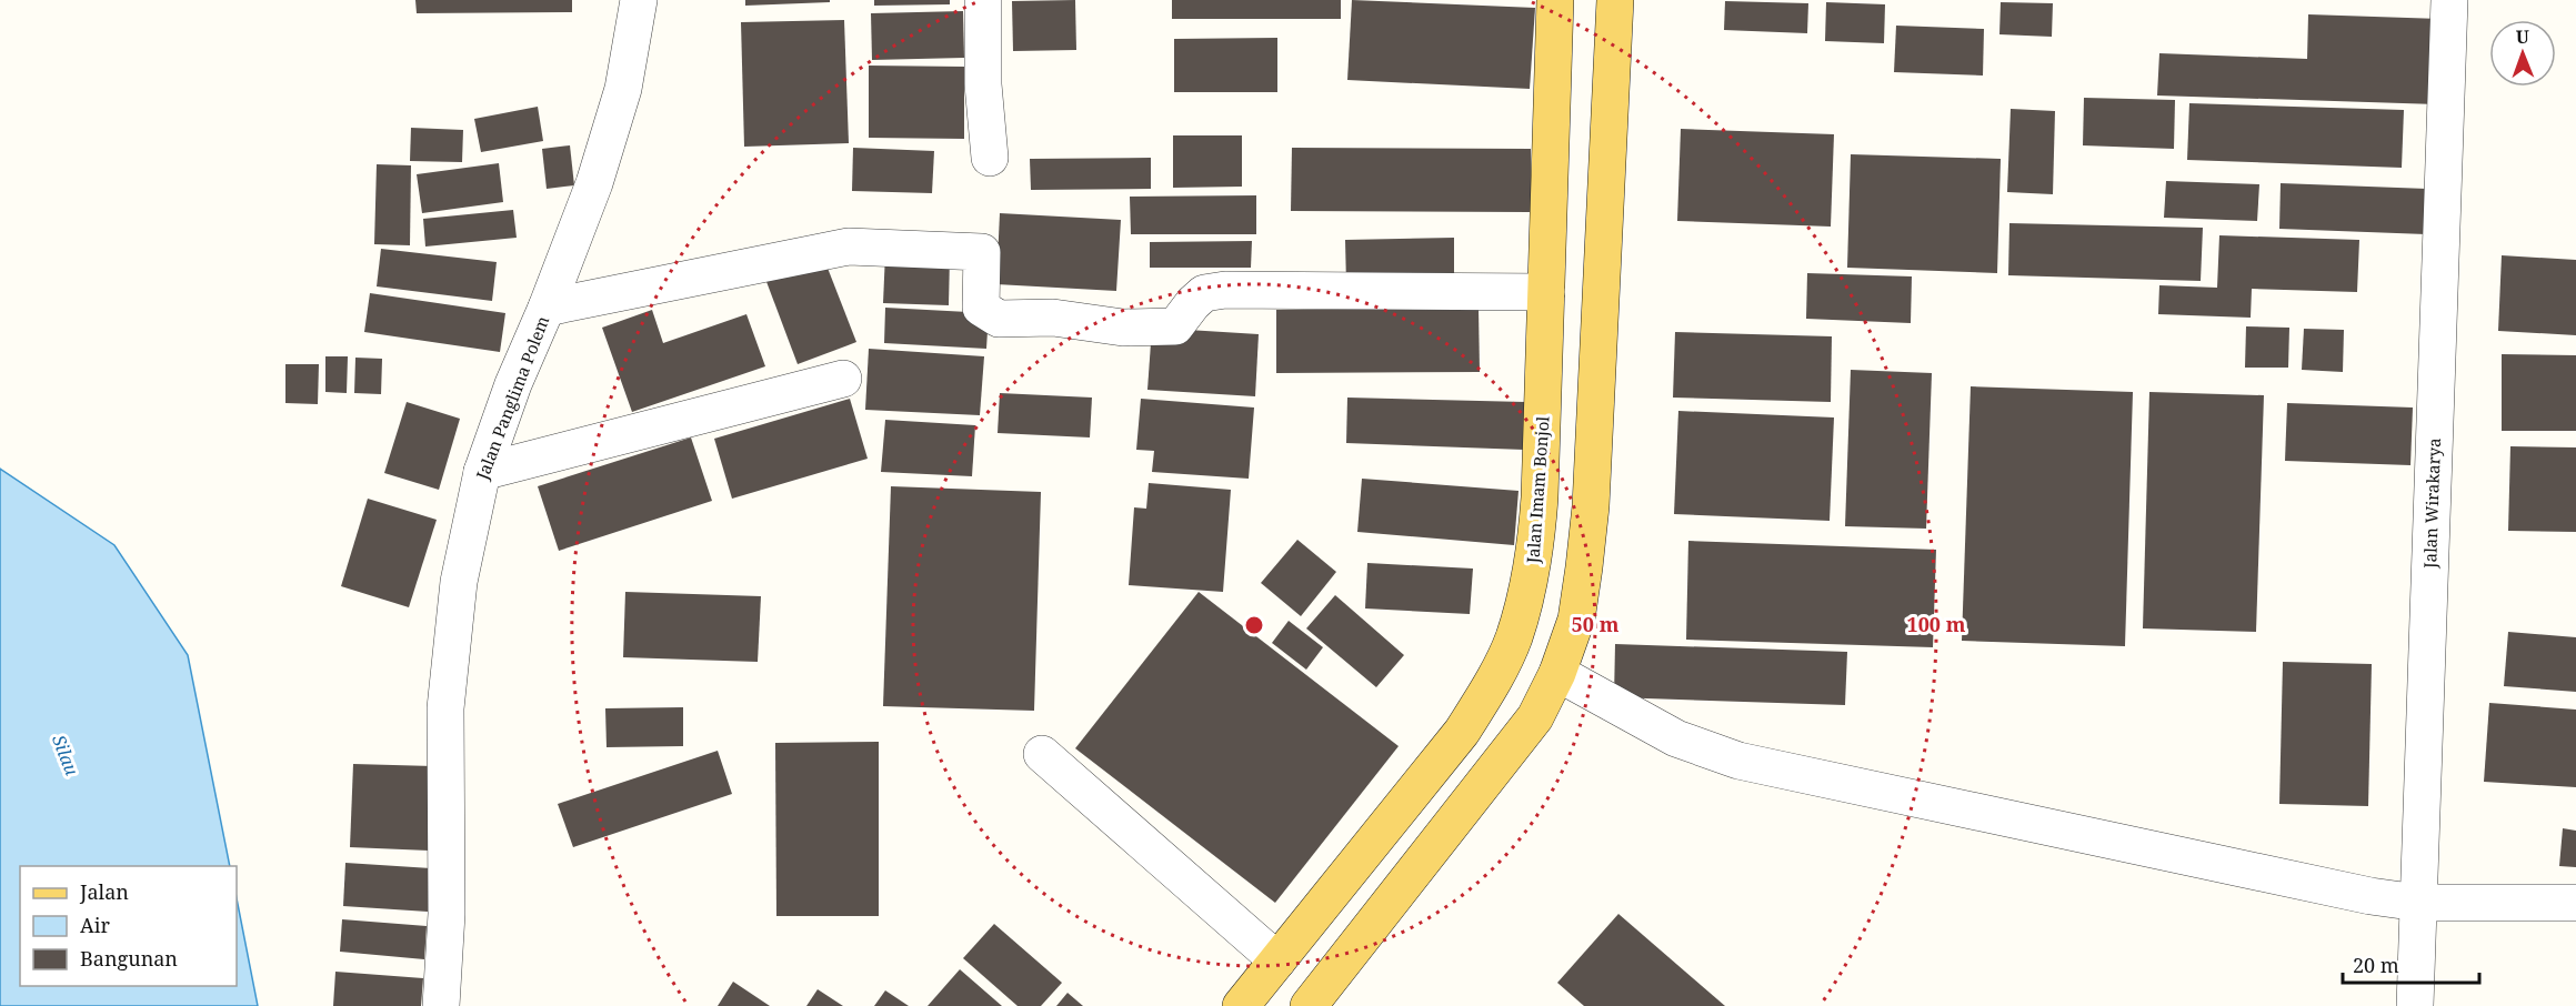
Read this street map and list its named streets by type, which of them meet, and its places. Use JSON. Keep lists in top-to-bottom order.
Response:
{
  "streets": {
    "main road": ["Jalan Imam Bonjol"],
    "street": ["Jalan Panglima Polem", "Jalan Wirakarya"]
  },
  "water": ["Silau"],
  "legend": ["Jalan", "Air", "Bangunan"],
  "scale_bar": "20 m",
  "north": "top",
  "rings": ["50 m", "100 m"]
}
